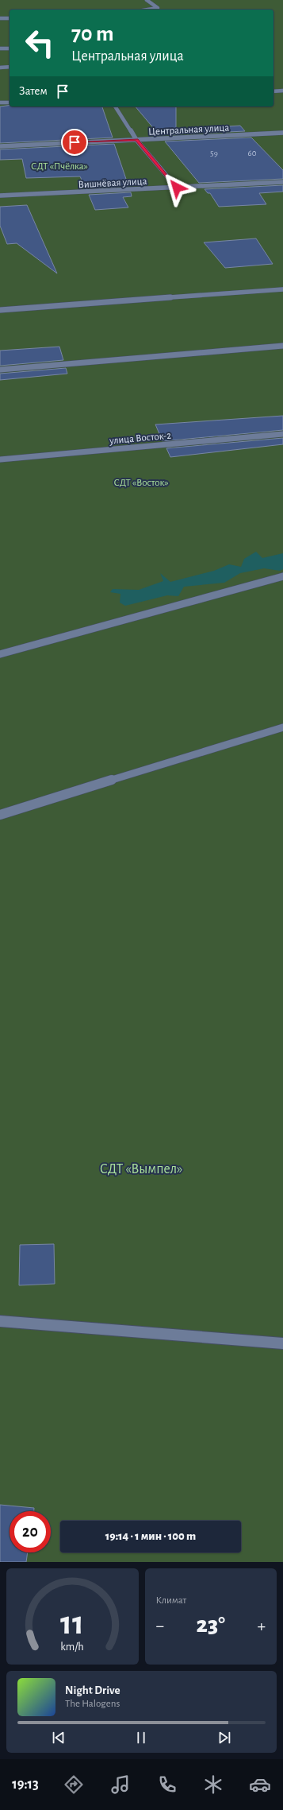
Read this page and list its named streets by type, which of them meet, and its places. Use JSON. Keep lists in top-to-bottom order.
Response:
{
  "streets": {
    "street": ["Центральная улица", "Вишнёвая улица", "улица Восток-2"]
  },
  "parks": ["СДТ «Пчёлка»", "СДТ «Восток»", "СДТ «Вымпел»"],
  "house_numbers": ["59", "60"],
  "page": {
    "turn": ["70 m", "Центральная улица"],
    "then": "Затем",
    "limit": "20",
    "trip": "19:14 · 1 мин · 100 m",
    "tile": "Климат",
    "heat": ["−", "23°", "+"],
    "song": ["Night Drive", "The Halogens"],
    "tabs": "19:13",
    "gauge": ["11", "km/h"]
  }
}
